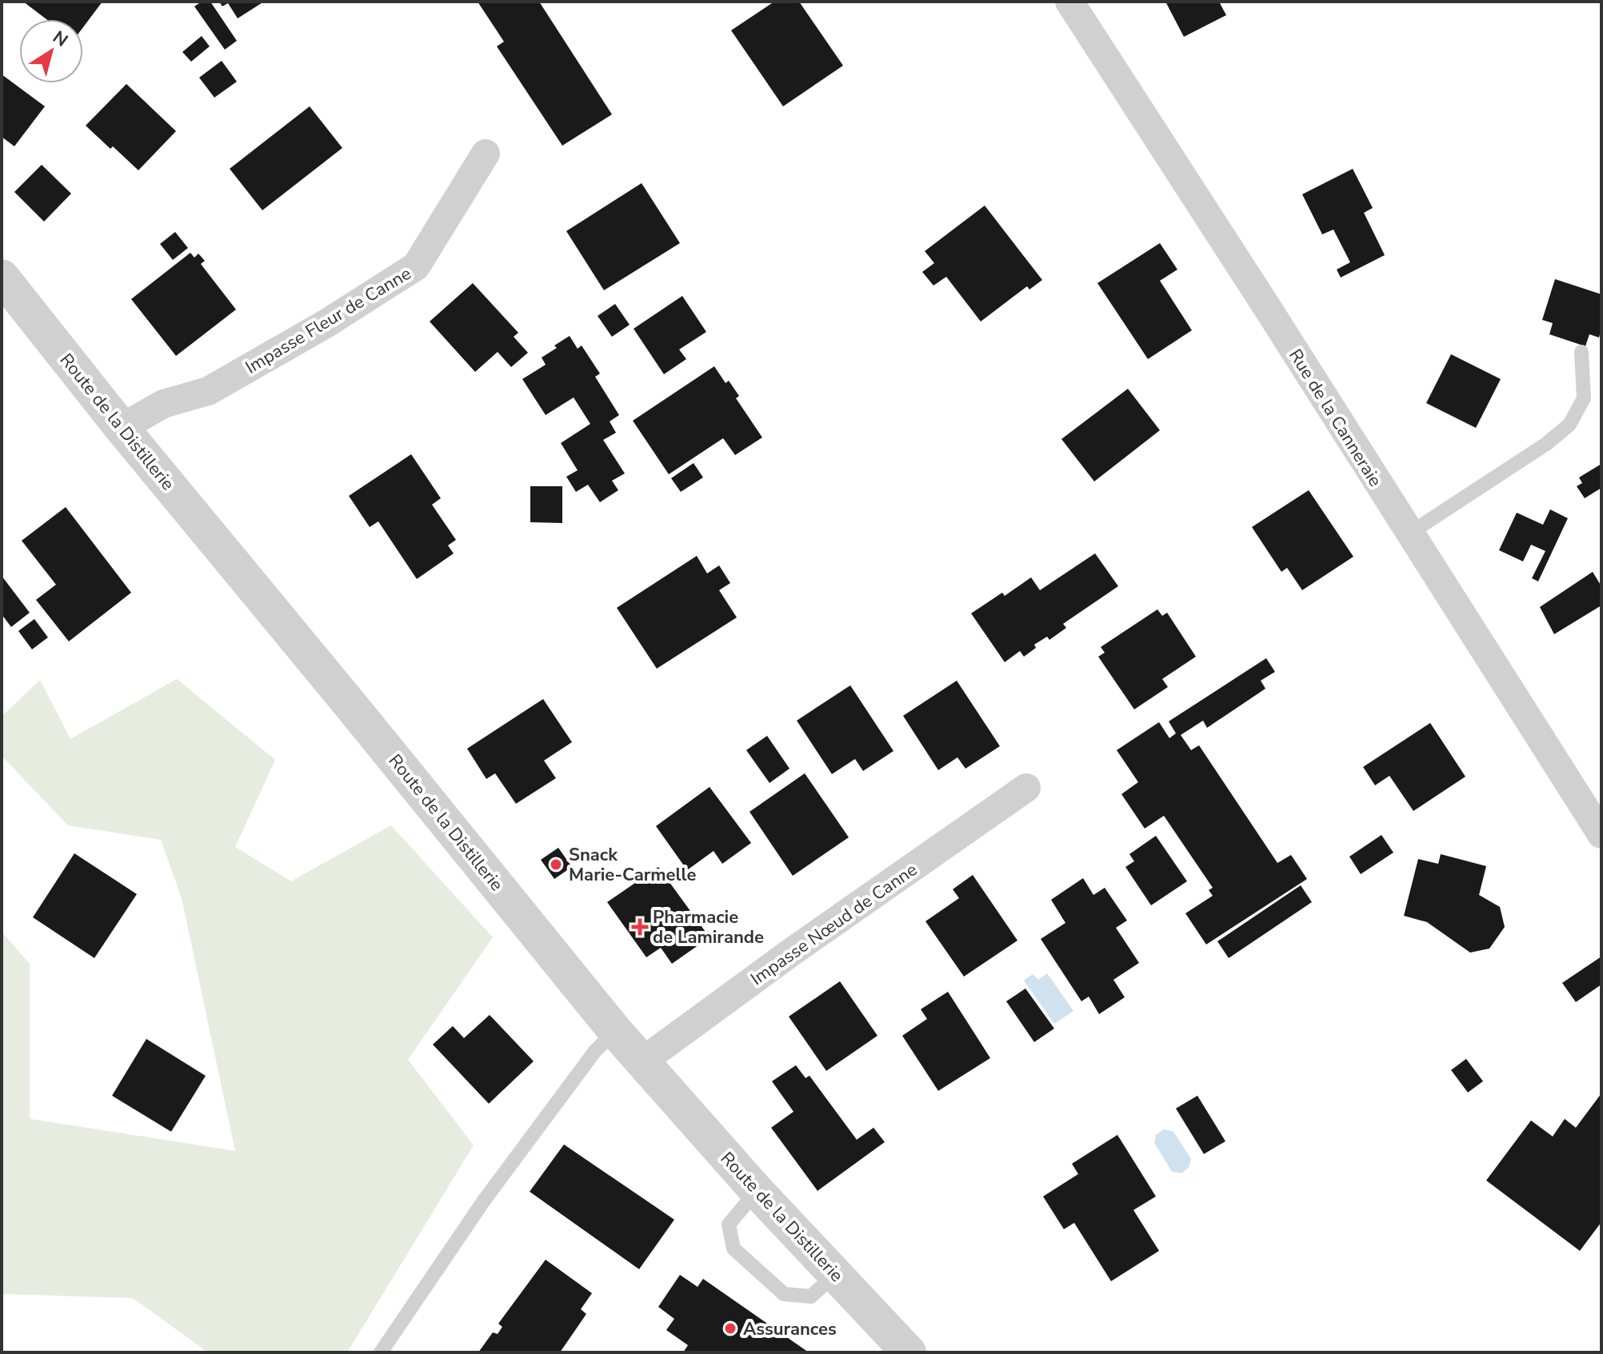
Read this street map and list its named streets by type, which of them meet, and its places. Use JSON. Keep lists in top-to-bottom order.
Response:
{
  "streets": {
    "street": [
      "Impasse Fleur de Canne",
      "Rue de la Canneraie",
      "Route de la Distillerie",
      "Impasse Nœud de Canne"
    ]
  },
  "crossings": [
    ["Impasse Fleur de Canne", "Route de la Distillerie"],
    ["Route de la Distillerie", "Impasse Nœud de Canne"]
  ],
  "places": {
    "other": ["Snack Marie-Carmelle", "Assurances"],
    "health": ["Pharmacie de Lamirande"]
  },
  "north": "top right"
}
